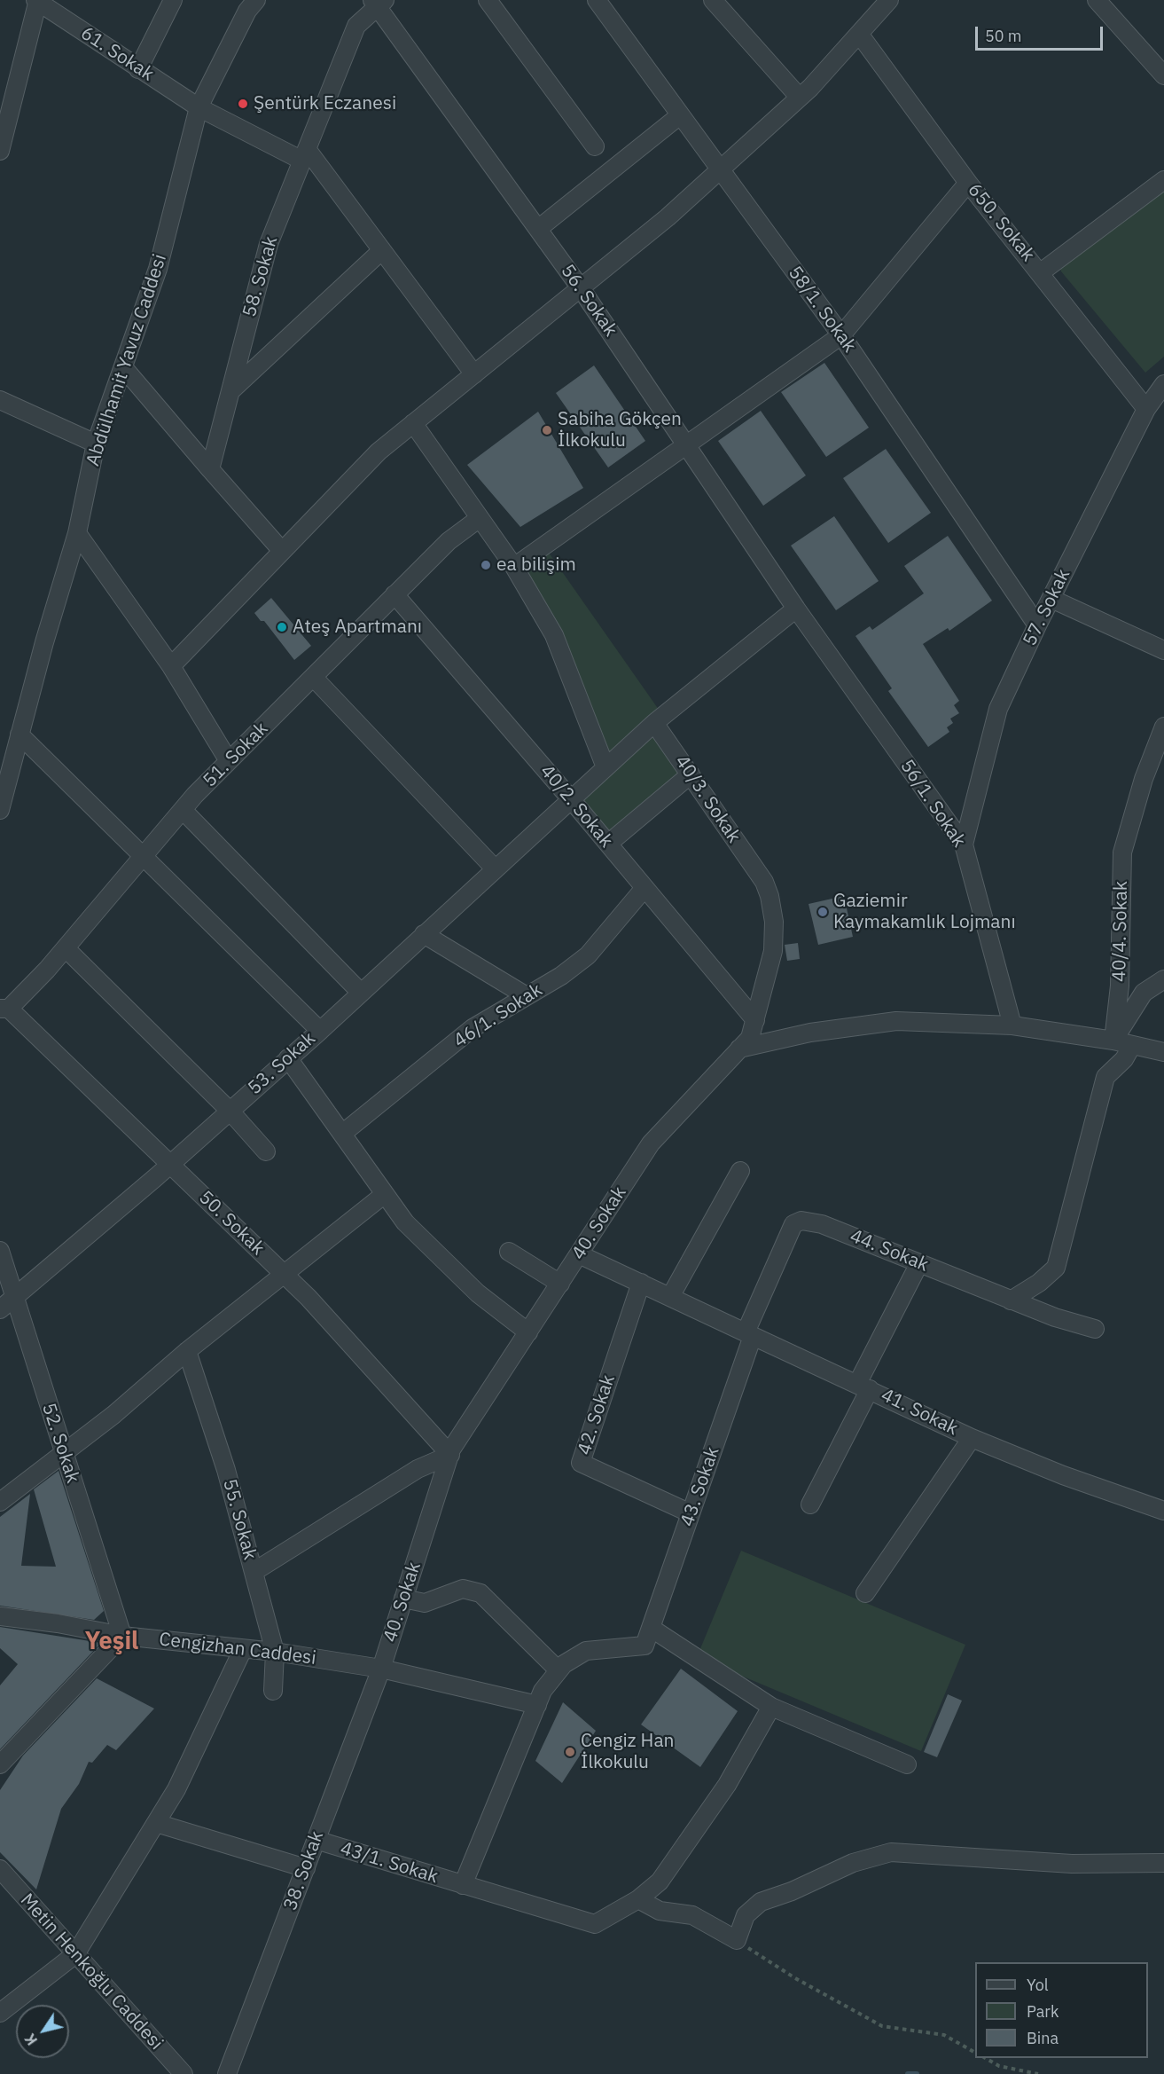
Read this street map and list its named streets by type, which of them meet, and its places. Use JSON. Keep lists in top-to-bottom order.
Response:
{
  "streets": {
    "street": [
      "61. Sokak",
      "650. Sokak",
      "58. Sokak",
      "56. Sokak",
      "58/1. Sokak",
      "Abdülhamit Yavuz Caddesi",
      "57. Sokak",
      "51. Sokak",
      "40/3. Sokak",
      "56/1. Sokak",
      "40/2. Sokak",
      "40/4. Sokak",
      "46/1. Sokak",
      "53. Sokak",
      "50. Sokak",
      "40. Sokak",
      "44. Sokak",
      "41. Sokak",
      "42. Sokak",
      "52. Sokak",
      "43. Sokak",
      "55. Sokak",
      "Cengizhan Caddesi",
      "43/1. Sokak",
      "38. Sokak",
      "Metin Henkoğlu Caddesi"
    ]
  },
  "crossings": [
    ["61. Sokak", "58. Sokak"],
    ["61. Sokak", "Abdülhamit Yavuz Caddesi"],
    ["650. Sokak", "57. Sokak"],
    ["58. Sokak", "56. Sokak"],
    ["56. Sokak", "56/1. Sokak"],
    ["58/1. Sokak", "57. Sokak"],
    ["Abdülhamit Yavuz Caddesi", "53. Sokak"],
    ["57. Sokak", "56/1. Sokak"],
    ["51. Sokak", "40/2. Sokak"],
    ["51. Sokak", "53. Sokak"],
    ["51. Sokak", "50. Sokak"],
    ["40/3. Sokak", "40/2. Sokak"],
    ["40/3. Sokak", "40. Sokak"],
    ["40/2. Sokak", "46/1. Sokak"],
    ["53. Sokak", "50. Sokak"],
    ["53. Sokak", "52. Sokak"],
    ["50. Sokak", "40. Sokak"],
    ["40. Sokak", "41. Sokak"],
    ["40. Sokak", "Cengizhan Caddesi"],
    ["40. Sokak", "38. Sokak"],
    ["44. Sokak", "41. Sokak"],
    ["44. Sokak", "43. Sokak"],
    ["41. Sokak", "42. Sokak"],
    ["41. Sokak", "43. Sokak"],
    ["42. Sokak", "43. Sokak"],
    ["52. Sokak", "Cengizhan Caddesi"],
    ["55. Sokak", "Cengizhan Caddesi"],
    ["Cengizhan Caddesi", "38. Sokak"],
    ["43/1. Sokak", "38. Sokak"]
  ],
  "districts": ["Yeşil"],
  "places": [
    "Şentürk Eczanesi",
    "Sabiha Gökçen İlkokulu",
    "ea bilişim",
    "Ateş Apartmanı",
    "Gaziemir Kaymakamlık Lojmanı",
    "Cengiz Han İlkokulu"
  ],
  "legend": ["Yol", "Park", "Bina"],
  "scale_bar": "50 m",
  "north": "bottom left"
}
